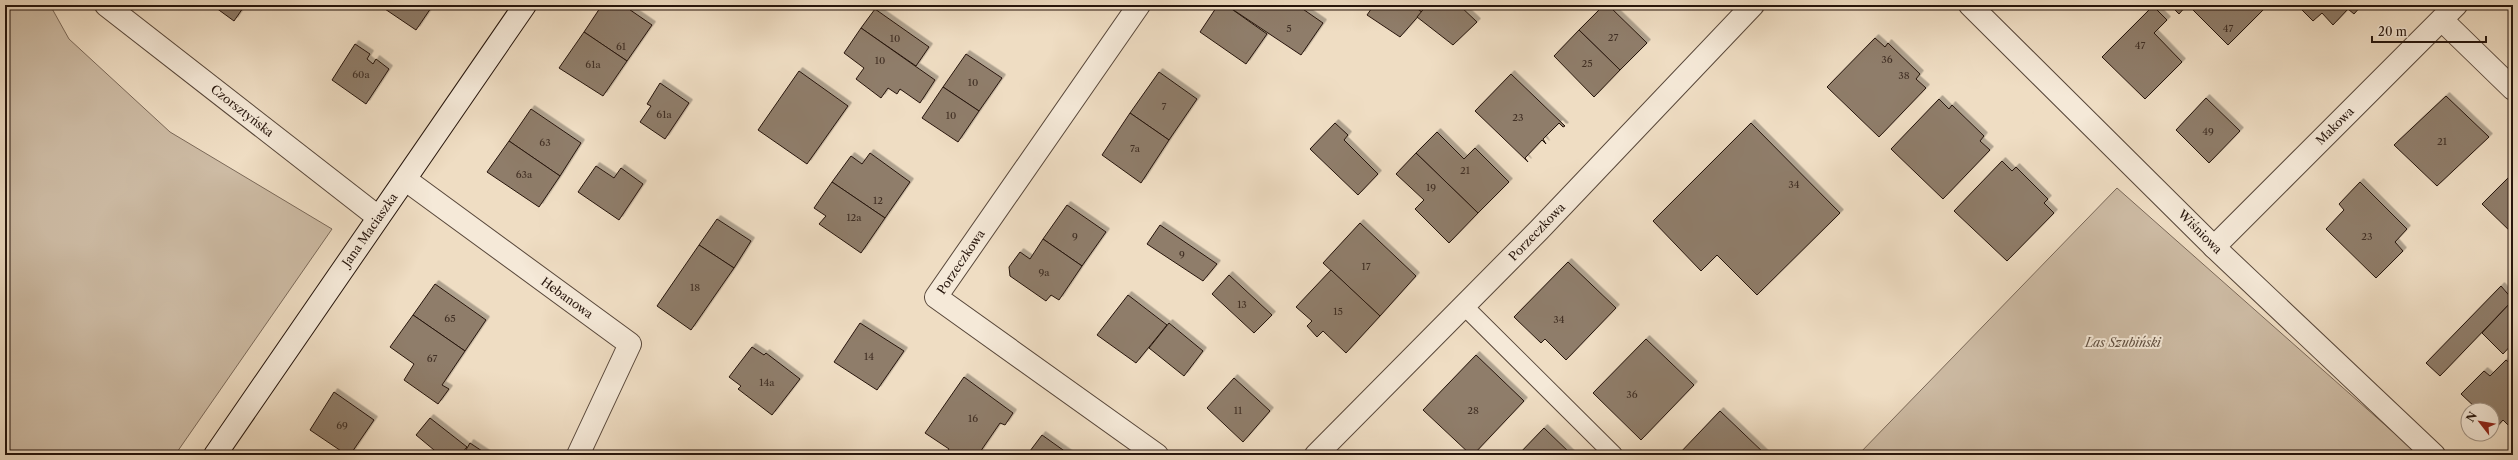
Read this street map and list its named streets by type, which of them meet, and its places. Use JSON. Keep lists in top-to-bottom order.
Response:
{
  "streets": {
    "street": [
      "Czorsztyńska",
      "Makowa",
      "Jana Maciaszka",
      "Porzeczkowa",
      "Wiśniowa",
      "Hebanowa"
    ]
  },
  "crossings": [
    ["Czorsztyńska", "Jana Maciaszka"],
    ["Makowa", "Wiśniowa"],
    ["Jana Maciaszka", "Hebanowa"]
  ],
  "parks": ["Las Szubiński"],
  "house_numbers": [
    "5",
    "47",
    "27",
    "10",
    "47",
    "61",
    "36",
    "10",
    "25",
    "61a",
    "60a",
    "38",
    "10",
    "7",
    "61a",
    "10",
    "23",
    "49",
    "21",
    "63",
    "7a",
    "21",
    "63a",
    "34",
    "19",
    "12",
    "12a",
    "9",
    "23",
    "9",
    "17",
    "9a",
    "18",
    "13",
    "15",
    "65",
    "34",
    "14",
    "67",
    "14a",
    "36",
    "11",
    "28",
    "16",
    "69"
  ],
  "scale_bar": "20 m",
  "north": "top left"
}
